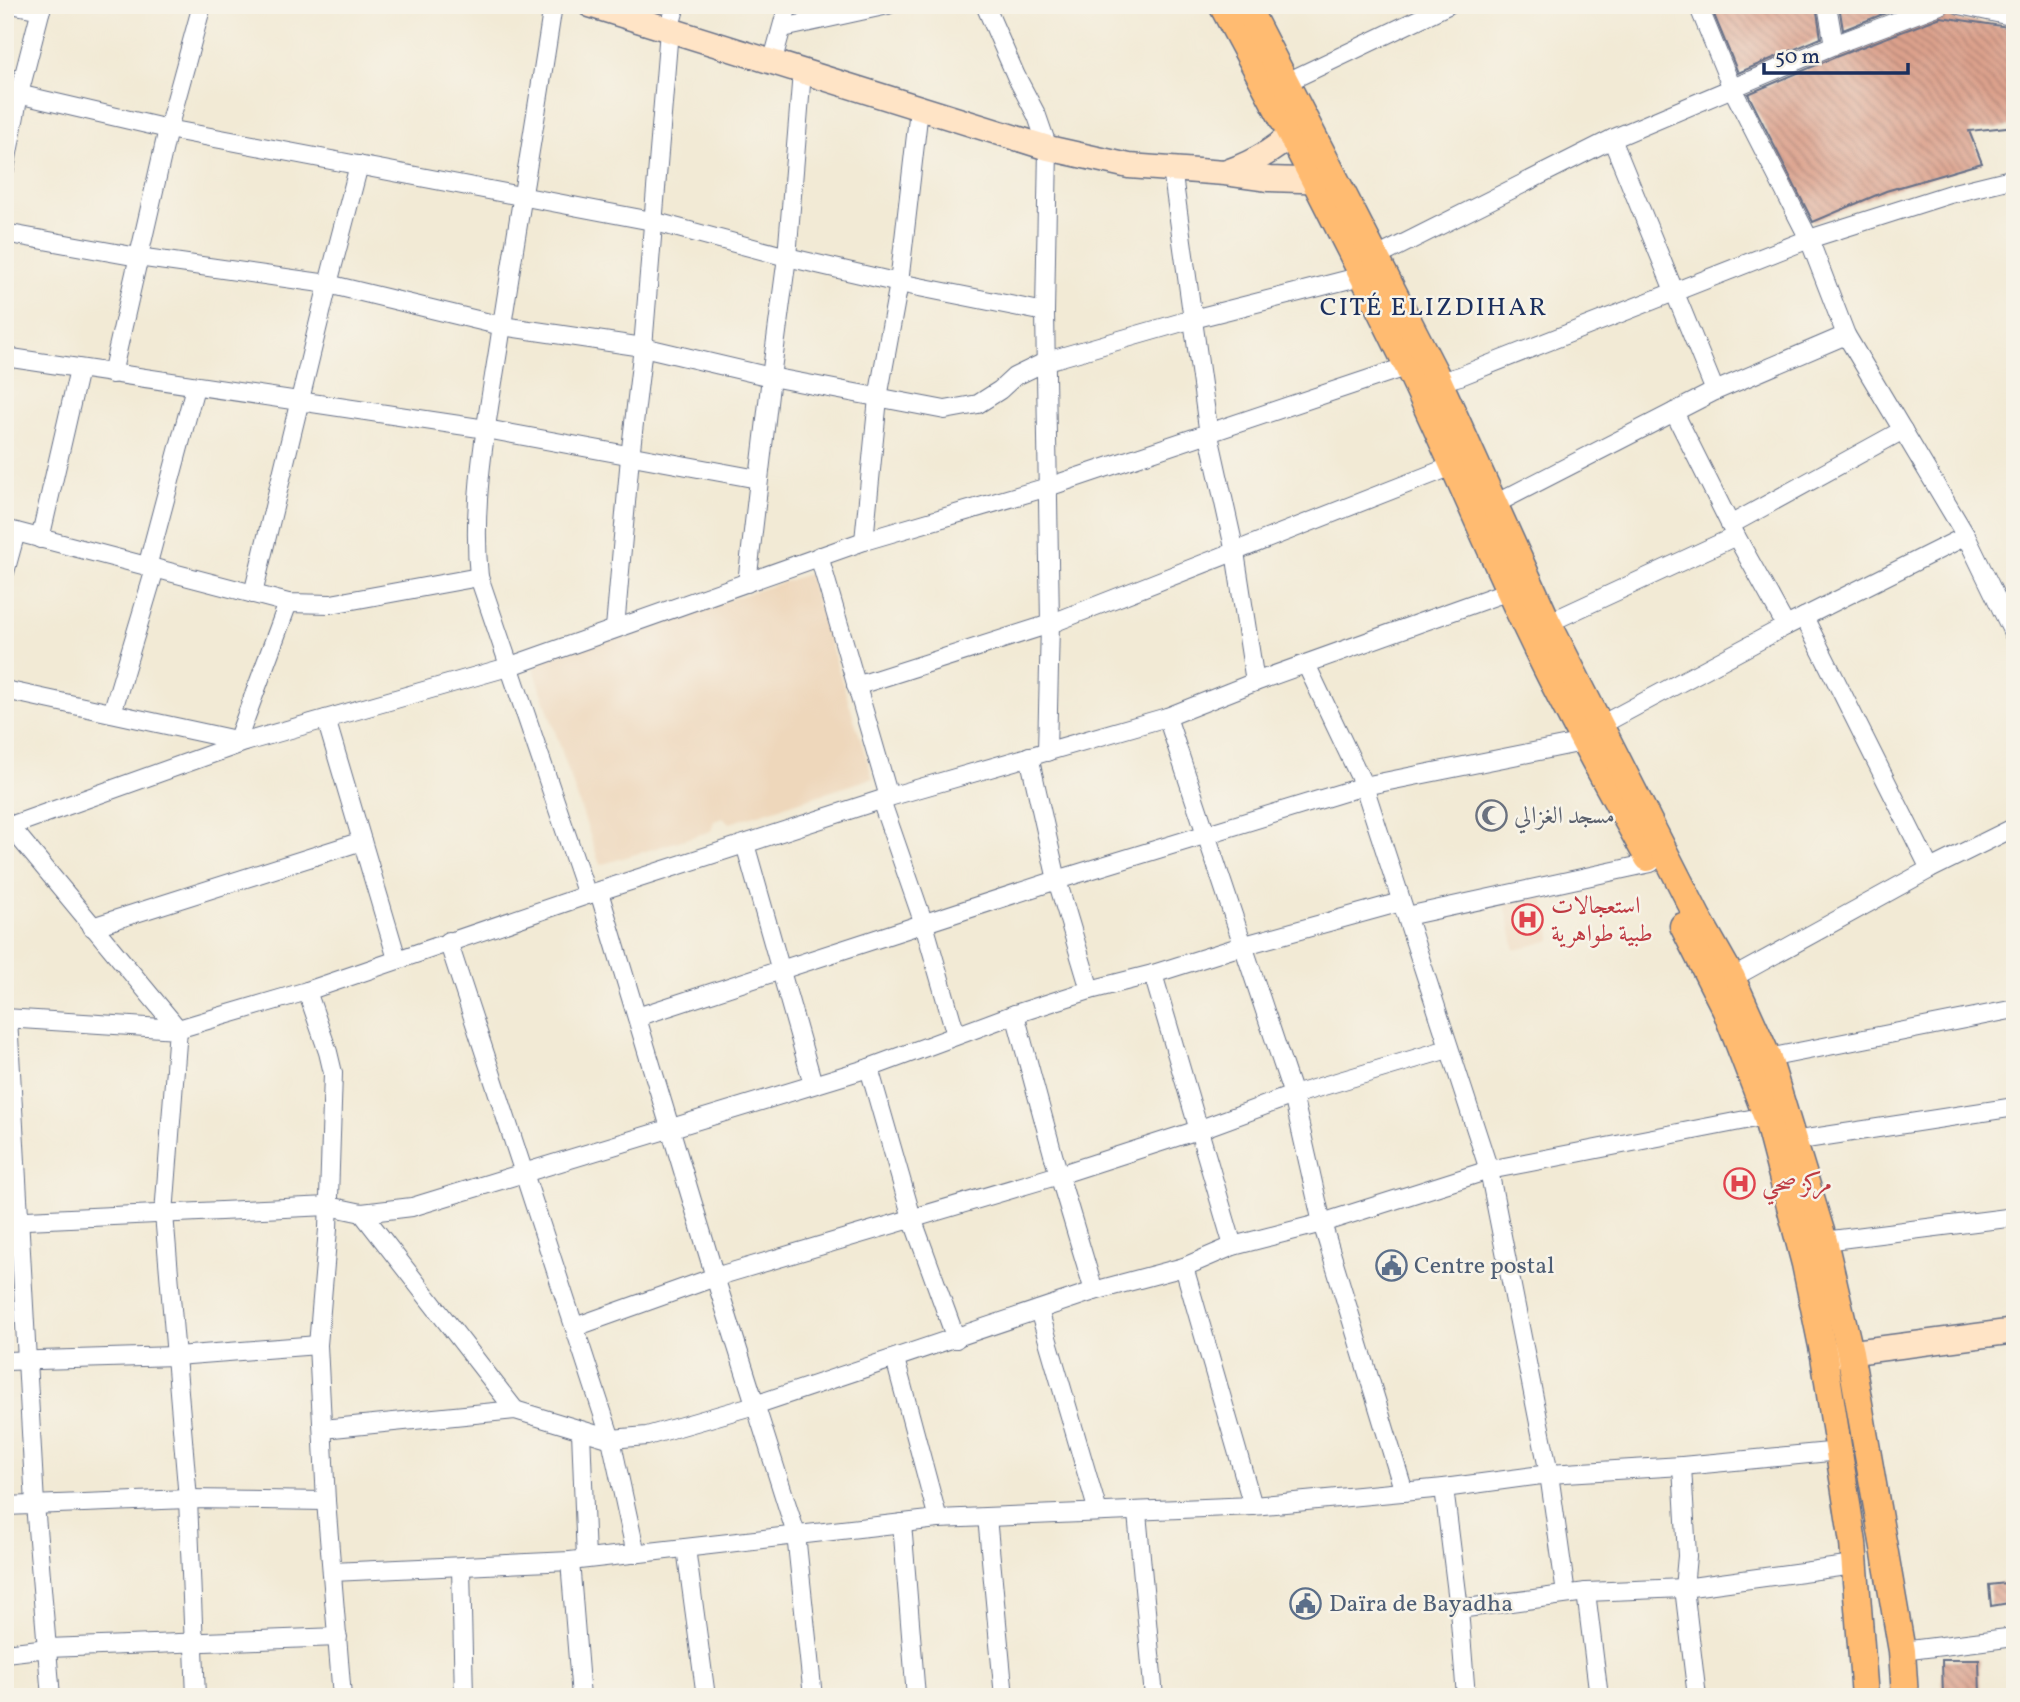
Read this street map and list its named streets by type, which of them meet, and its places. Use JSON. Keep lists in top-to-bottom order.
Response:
{
  "districts": ["CITÉ ELIZDIHAR"],
  "places": {
    "mosque": ["مسجد الغزالي"],
    "hospital": ["استعجالات طبية طواهرية", "مركز صحي"],
    "public building": ["Centre postal", "Daïra de Bayadha"]
  },
  "scale_bar": "50 m"
}
